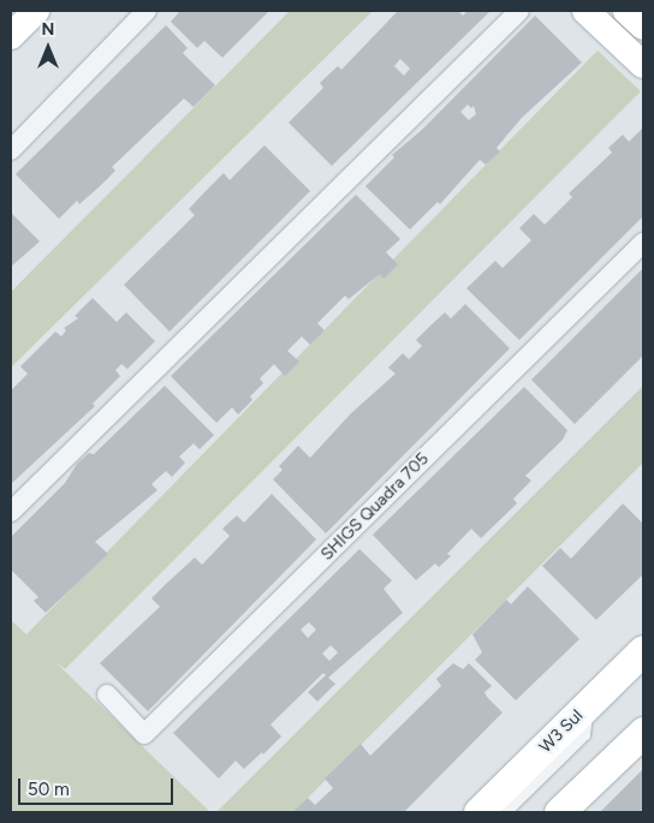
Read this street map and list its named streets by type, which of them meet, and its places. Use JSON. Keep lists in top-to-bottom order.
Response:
{
  "streets": {
    "main road": ["W3 Sul"],
    "street": ["SHIGS Quadra 705"]
  },
  "scale_bar": "50 m",
  "north": "top"
}
